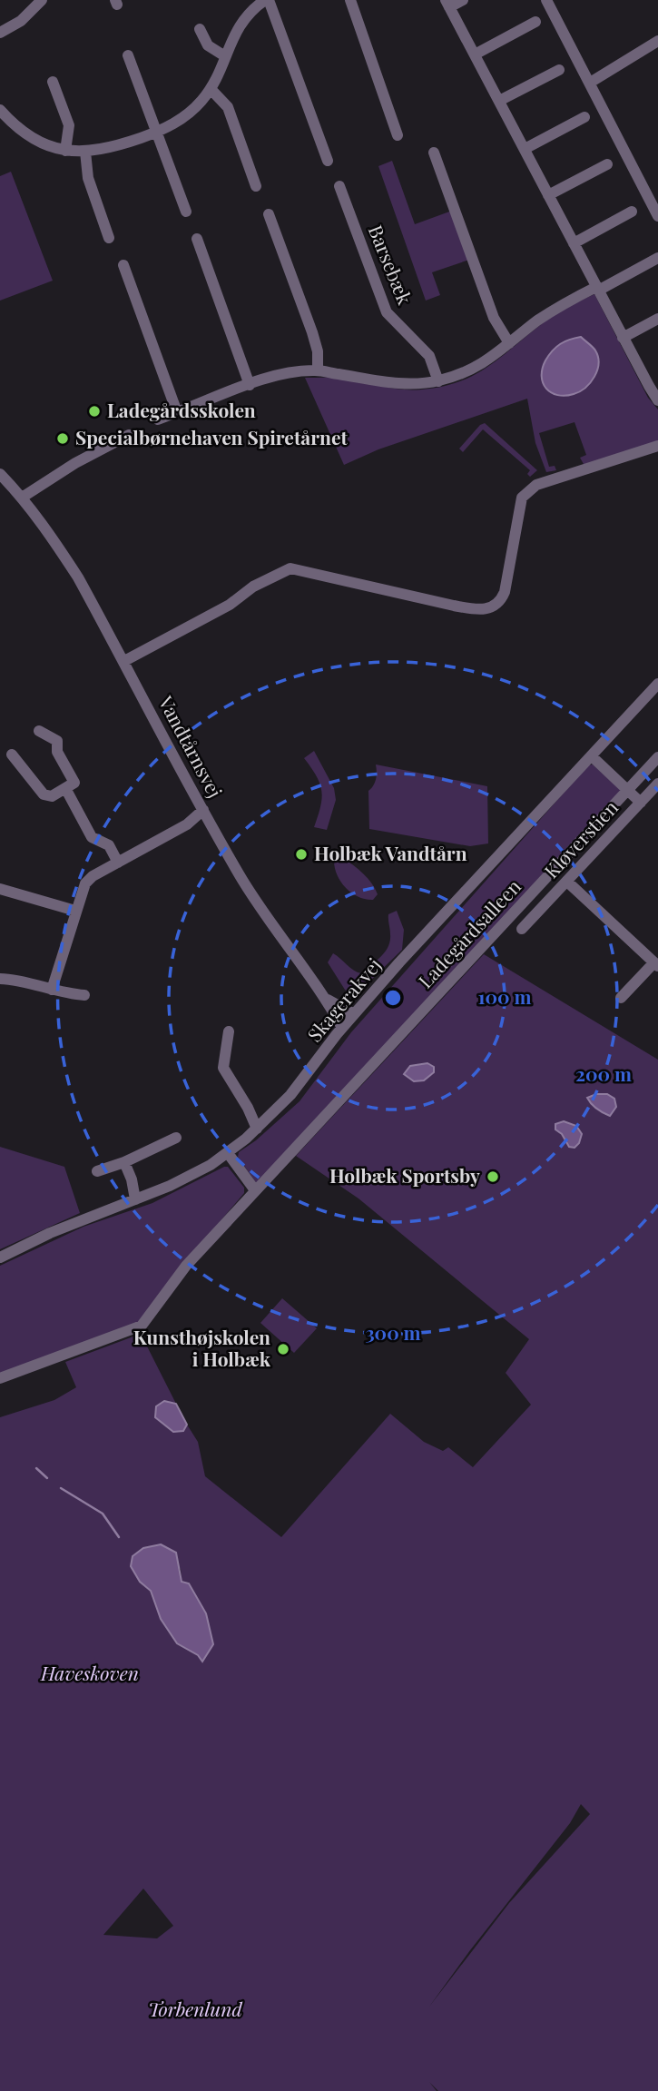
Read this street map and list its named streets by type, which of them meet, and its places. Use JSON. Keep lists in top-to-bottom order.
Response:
{
  "streets": {
    "street": [
      "Barsebæk",
      "Vandtårnsvej",
      "Kløverstien",
      "Ladegårdsalleen",
      "Skagerakvej"
    ]
  },
  "crossings": [
    ["Vandtårnsvej", "Skagerakvej"],
    ["Kløverstien", "Ladegårdsalleen"],
    ["Kløverstien", "Skagerakvej"]
  ],
  "parks": ["Haveskoven", "Torbenlund"],
  "places": [
    "Ladegårdsskolen",
    "Specialbørnehaven Spiretårnet",
    "Holbæk Vandtårn",
    "Holbæk Sportsby",
    "Kunsthøjskolen i Holbæk"
  ],
  "rings": ["100 m", "200 m", "300 m"]
}
